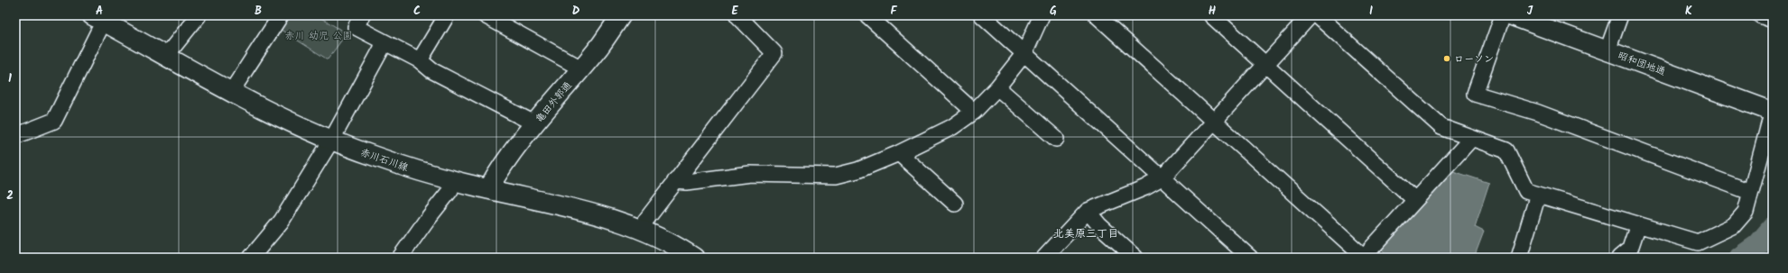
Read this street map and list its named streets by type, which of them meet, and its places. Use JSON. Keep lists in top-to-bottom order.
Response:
{
  "streets": {
    "street": ["昭和団地通", "亀田外郭通", "赤川石川線"]
  },
  "crossings": [
    ["亀田外郭通", "赤川石川線"]
  ],
  "districts": ["北美原三丁目"],
  "parks": ["赤川 幼児 公園"],
  "places": ["ローソン"],
  "grid": {
    "columns": [
      "A",
      "B",
      "C",
      "D",
      "E",
      "F",
      "G",
      "H",
      "I",
      "J",
      "K"
    ],
    "rows": ["1", "2"]
  }
}
